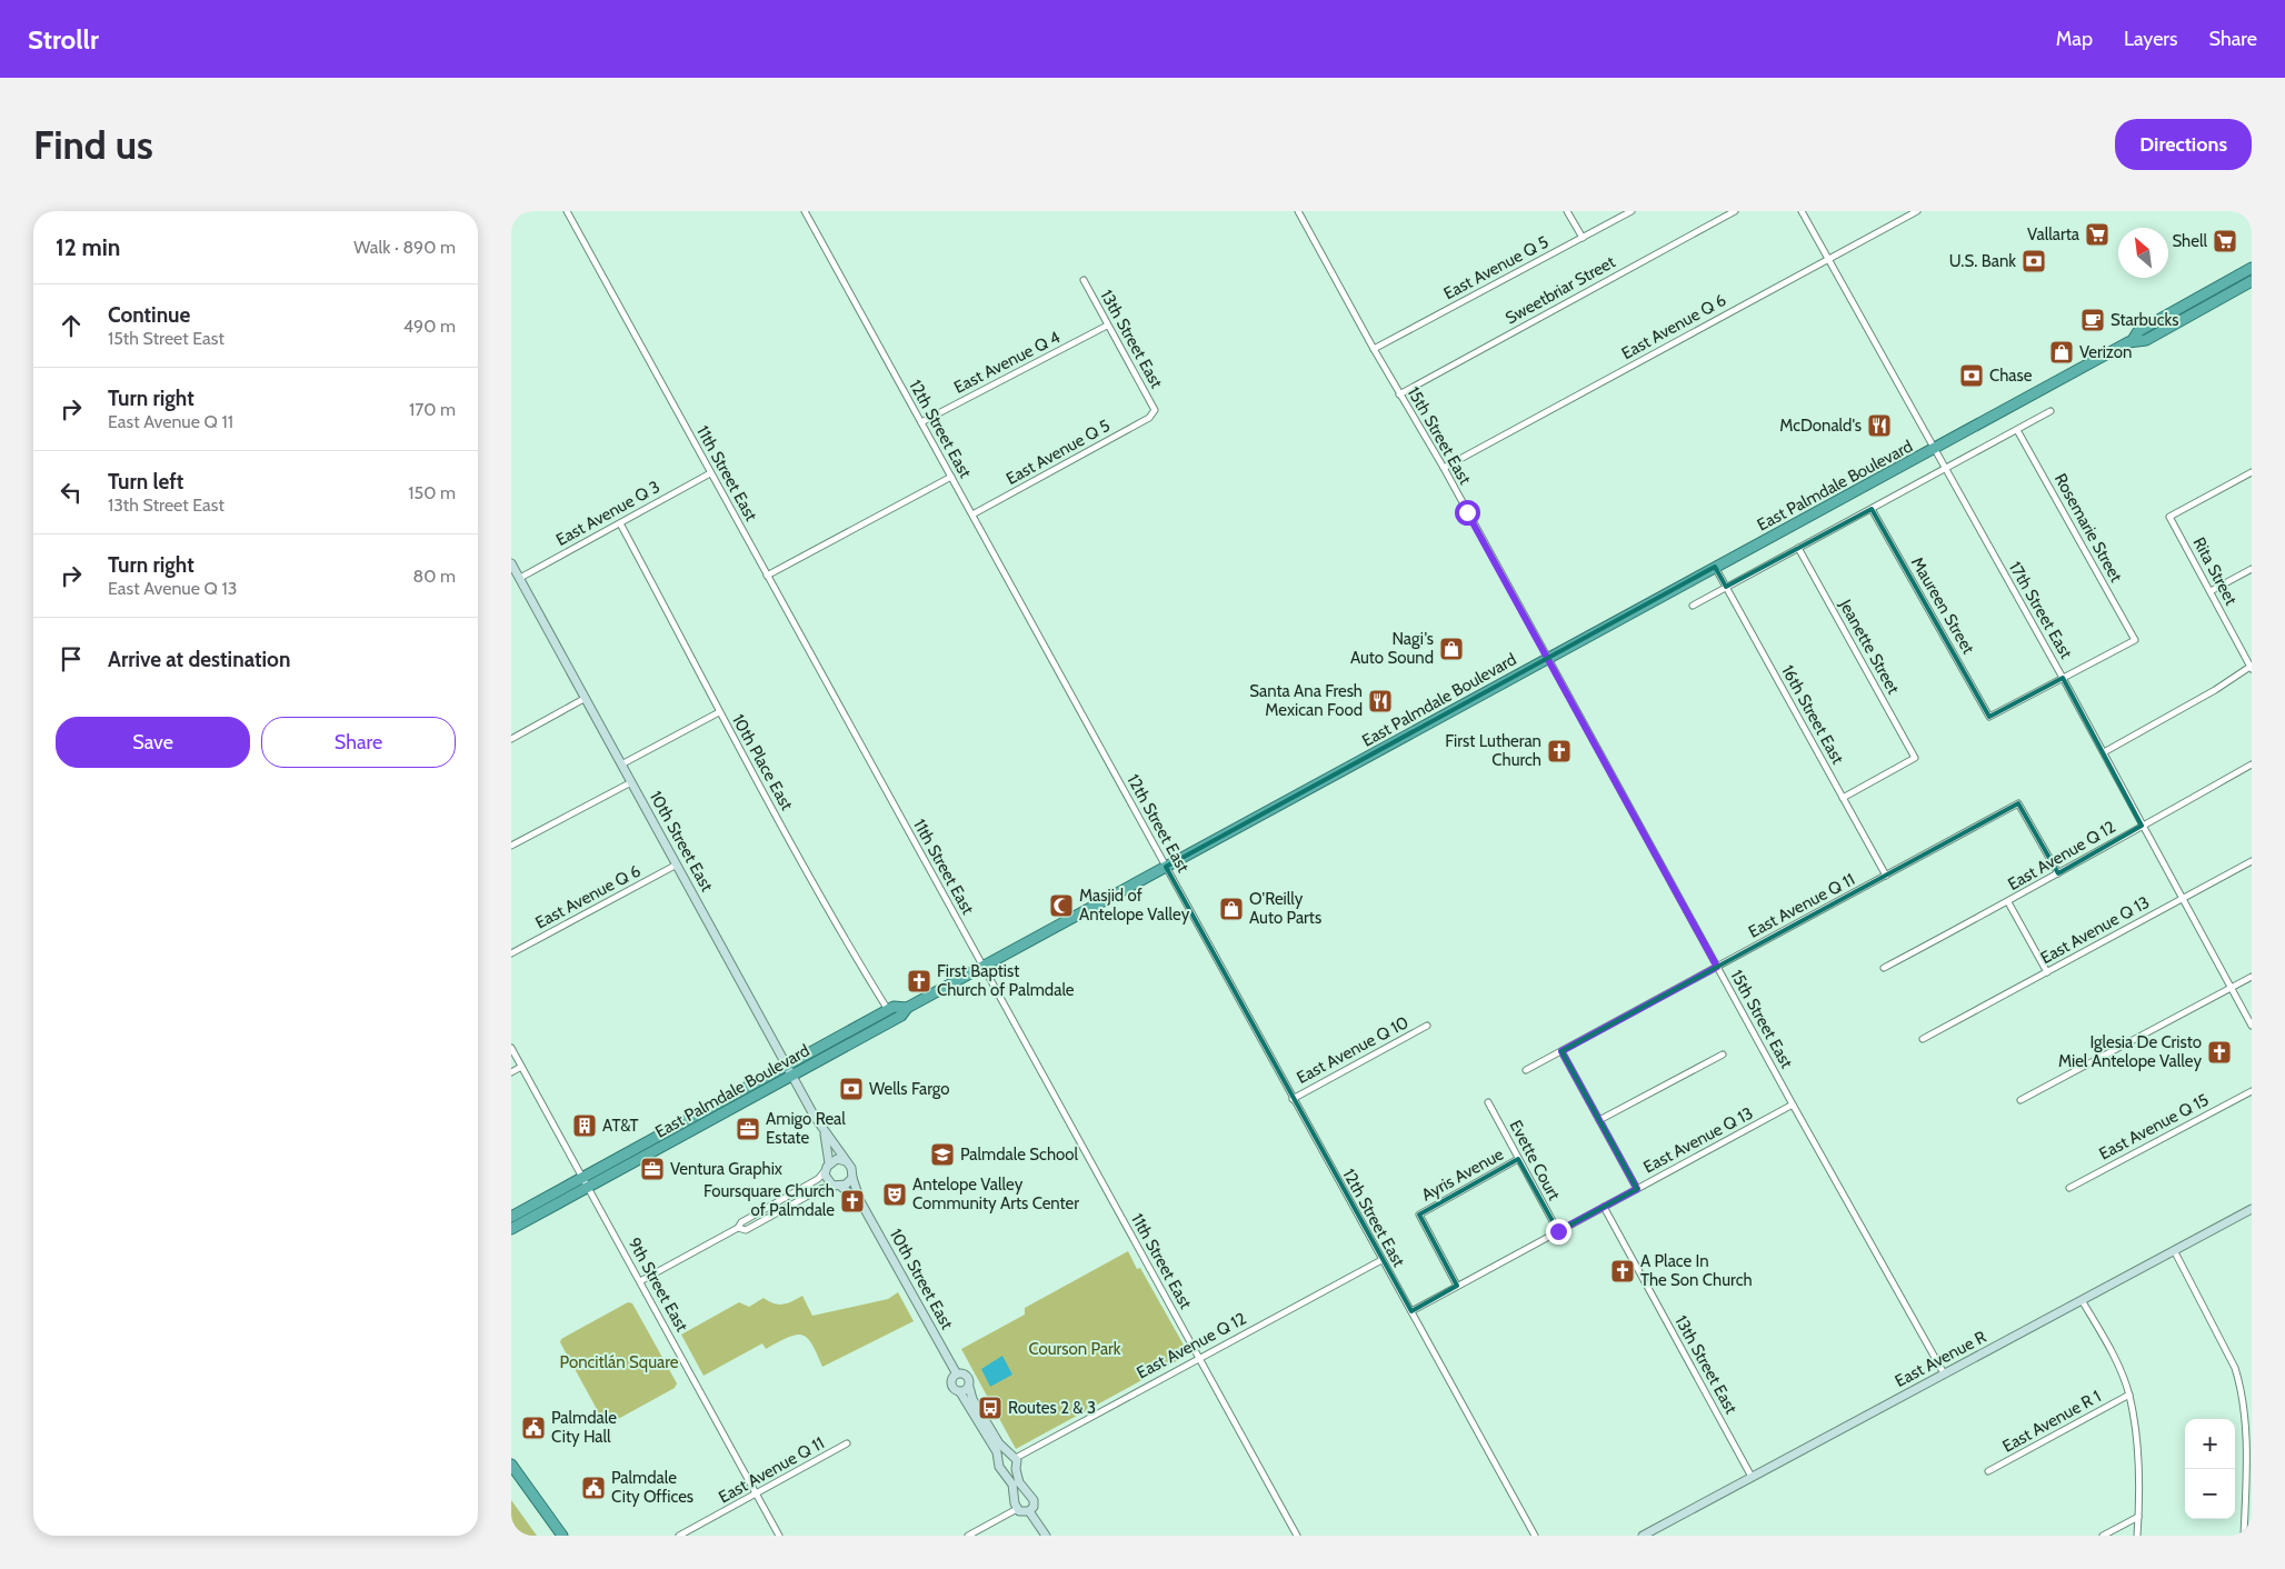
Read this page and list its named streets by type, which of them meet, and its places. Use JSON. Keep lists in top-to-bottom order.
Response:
{
  "streets": {
    "highway": ["East Palmdale Boulevard"],
    "main road": ["10th Street East", "East Avenue R"],
    "street": [
      "East Avenue Q 5",
      "Sweetbriar Street",
      "East Avenue Q 6",
      "13th Street East",
      "East Avenue Q 4",
      "12th Street East",
      "15th Street East",
      "11th Street East",
      "East Avenue Q 3",
      "Rosemarie Street",
      "Rita Street",
      "Maureen Street",
      "17th Street East",
      "Jeanette Street",
      "16th Street East",
      "10th Place East",
      "East Avenue Q 12",
      "East Avenue Q 11",
      "East Avenue Q 13",
      "East Avenue Q 10",
      "East Avenue Q 15",
      "Evette Court",
      "Ayris Avenue",
      "9th Street East",
      "East Avenue R 1"
    ]
  },
  "crossings": [
    ["East Avenue Q 5", "13th Street East"],
    ["East Avenue Q 5", "12th Street East"],
    ["East Avenue Q 5", "15th Street East"],
    ["Sweetbriar Street", "15th Street East"],
    ["East Avenue Q 6", "15th Street East"],
    ["East Avenue Q 6", "17th Street East"],
    ["East Avenue Q 6", "10th Street East"],
    ["13th Street East", "East Avenue Q 4"],
    ["13th Street East", "East Avenue Q 13"],
    ["13th Street East", "East Avenue R"],
    ["East Avenue Q 4", "12th Street East"],
    ["12th Street East", "East Palmdale Boulevard"],
    ["12th Street East", "East Avenue Q 12"],
    ["12th Street East", "East Avenue Q 13"],
    ["12th Street East", "East Avenue Q 10"],
    ["15th Street East", "East Palmdale Boulevard"],
    ["15th Street East", "East Avenue Q 11"],
    ["15th Street East", "East Avenue Q 13"],
    ["15th Street East", "East Avenue R"],
    ["11th Street East", "East Palmdale Boulevard"],
    ["11th Street East", "East Avenue Q 3"],
    ["11th Street East", "East Avenue Q 12"],
    ["East Palmdale Boulevard", "17th Street East"],
    ["East Palmdale Boulevard", "16th Street East"],
    ["East Palmdale Boulevard", "10th Place East"],
    ["East Palmdale Boulevard", "10th Street East"],
    ["East Palmdale Boulevard", "9th Street East"],
    ["East Avenue Q 3", "10th Place East"],
    ["East Avenue Q 3", "10th Street East"],
    ["Rosemarie Street", "Maureen Street"],
    ["Rosemarie Street", "17th Street East"],
    ["Maureen Street", "17th Street East"],
    ["17th Street East", "East Avenue Q 12"],
    ["17th Street East", "East Avenue Q 13"],
    ["Jeanette Street", "16th Street East"],
    ["16th Street East", "East Avenue Q 11"],
    ["East Avenue Q 12", "East Avenue Q 11"],
    ["East Avenue Q 11", "9th Street East"],
    ["East Avenue Q 13", "Evette Court"],
    ["East Avenue Q 13", "Ayris Avenue"],
    ["Evette Court", "Ayris Avenue"]
  ],
  "parks": ["Courson Park", "Poncitlán Square"],
  "places": {
    "supermarket": ["Vallarta", "Shell"],
    "bank": ["U.S. Bank", "Chase", "Wells Fargo"],
    "cafe": ["Starbucks"],
    "shop": ["Verizon", "Nagi's Auto Sound", "O'Reilly Auto Parts"],
    "restaurant": ["McDonald's", "Santa Ana Fresh Mexican Food"],
    "church": [
      "First Lutheran Church",
      "First Baptist Church of Palmdale",
      "Iglesia De Cristo Miel Antelope Valley",
      "Foursquare Church of Palmdale",
      "A Place In The Son Church"
    ],
    "mosque": ["Masjid of Antelope Valley"],
    "building": ["AT&T"],
    "office": ["Amigo Real Estate", "Ventura Graphix"],
    "school or university": ["Palmdale School"],
    "theatre": ["Antelope Valley Community Arts Center"],
    "bus stop": ["Routes 2 & 3"],
    "public building": ["Palmdale City Hall", "Palmdale City Offices"]
  },
  "north": "top left",
  "page": {
    "header": "Strollr",
    "nav": ["Map", "Layers", "Share"],
    "buttons": [
      "Directions",
      ["Save", "Share"]
    ],
    "title": "Find us",
    "heading": ["12 min", "Walk · 890 m"],
    "list": [
      ["Continue", "15th Street East", "490 m"],
      ["Turn right", "East Avenue Q 11", "170 m"],
      ["Turn left", "13th Street East", "150 m"],
      ["Turn right", "East Avenue Q 13", "80 m"],
      "Arrive at destination"
    ],
    "map_buttons": ["+", "−"]
  }
}
